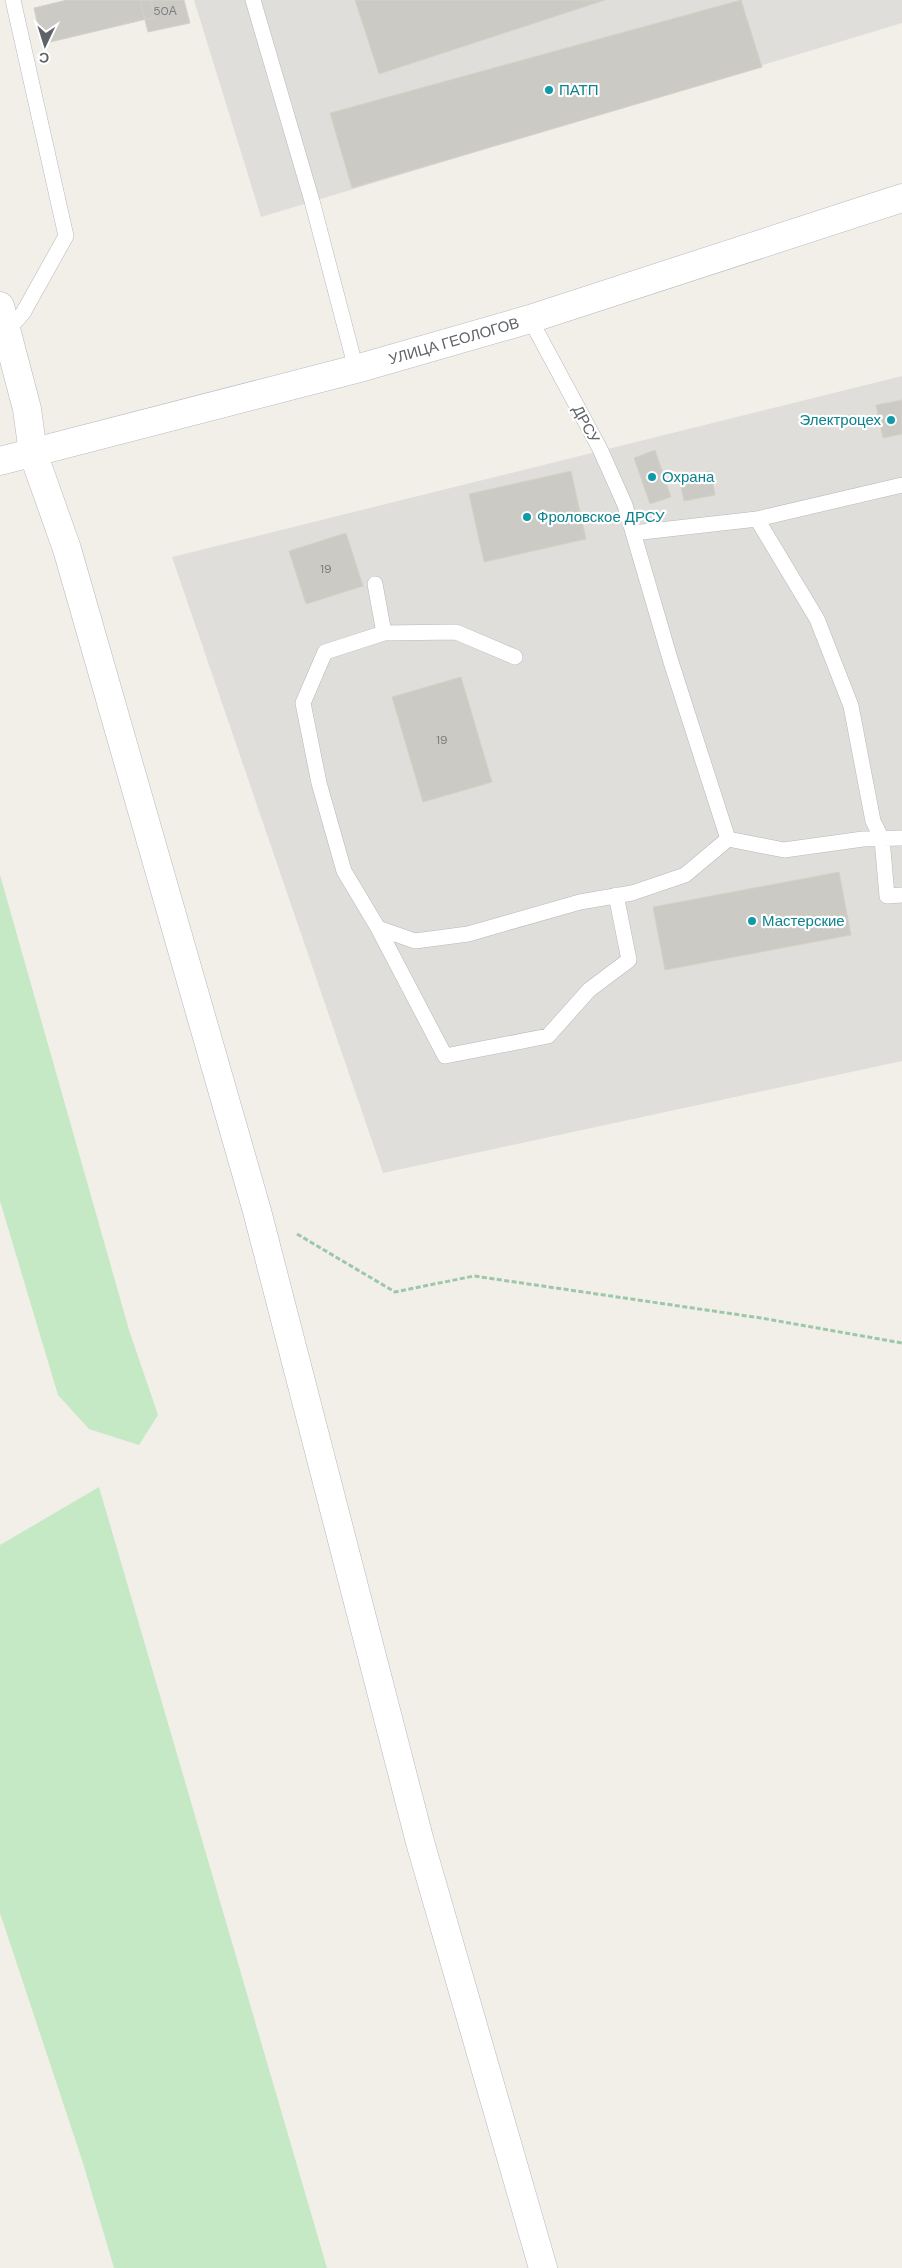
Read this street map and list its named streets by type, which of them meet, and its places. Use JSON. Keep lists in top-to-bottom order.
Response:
{
  "streets": {
    "street": ["УЛИЦА ГЕОЛОГОВ"],
    "lane": ["ДРСУ"]
  },
  "crossings": [
    ["УЛИЦА ГЕОЛОГОВ", "ДРСУ"]
  ],
  "places": [
    "ПАТП",
    "Электроцех",
    "Охрана",
    "Фроловское ДРСУ",
    "Мастерские"
  ],
  "house_numbers": ["50А", "19", "19"],
  "north": "bottom"
}
